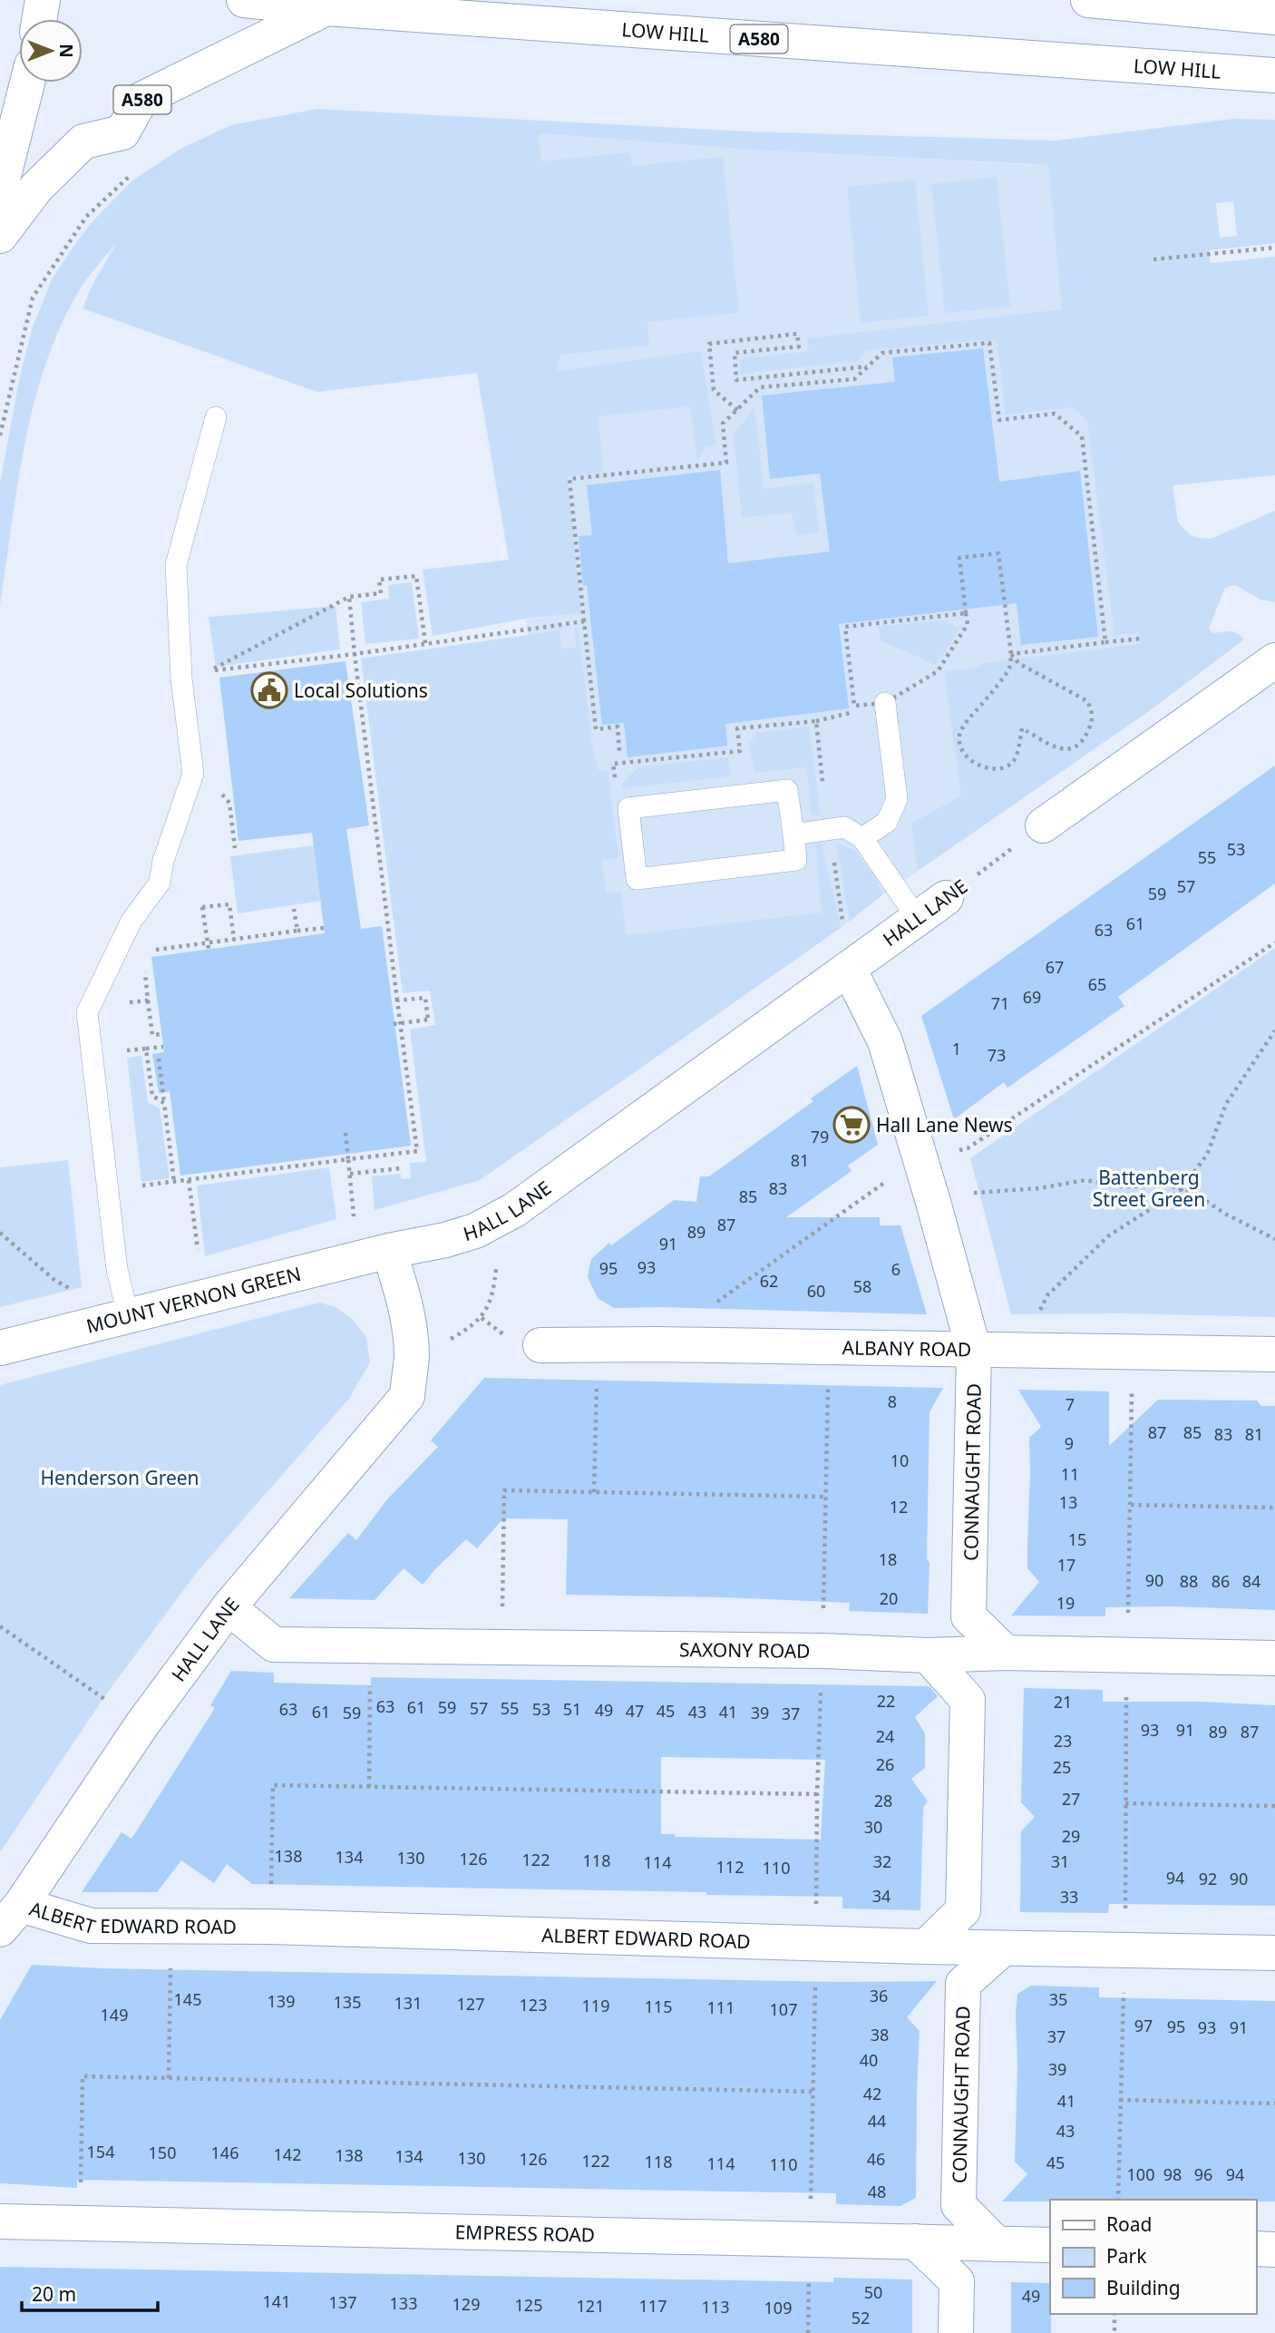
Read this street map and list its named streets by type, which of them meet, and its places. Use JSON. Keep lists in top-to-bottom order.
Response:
{
  "streets": {
    "main road": [
      "LOW HILL",
      "A580",
      "HALL LANE",
      "MOUNT VERNON GREEN",
      "ALBANY ROAD",
      "CONNAUGHT ROAD",
      "SAXONY ROAD",
      "ALBERT EDWARD ROAD",
      "EMPRESS ROAD"
    ]
  },
  "crossings": [
    ["LOW HILL", "A580"],
    ["HALL LANE", "MOUNT VERNON GREEN"],
    ["HALL LANE", "CONNAUGHT ROAD"],
    ["HALL LANE", "SAXONY ROAD"],
    ["HALL LANE", "ALBERT EDWARD ROAD"],
    ["ALBANY ROAD", "CONNAUGHT ROAD"],
    ["CONNAUGHT ROAD", "SAXONY ROAD"],
    ["CONNAUGHT ROAD", "ALBERT EDWARD ROAD"],
    ["CONNAUGHT ROAD", "EMPRESS ROAD"]
  ],
  "parks": ["Battenberg Street Green", "Henderson Green"],
  "places": {
    "public building": ["Local Solutions"],
    "supermarket": ["Hall Lane News"]
  },
  "house_numbers": [
    "53",
    "55",
    "57",
    "59",
    "61",
    "63",
    "67",
    "65",
    "69",
    "71",
    "1",
    "73",
    "79",
    "81",
    "83",
    "85",
    "87",
    "89",
    "91",
    "93",
    "95",
    "6",
    "62",
    "58",
    "60",
    "8",
    "7",
    "87",
    "85",
    "83",
    "81",
    "9",
    "10",
    "11",
    "13",
    "12",
    "15",
    "18",
    "17",
    "90",
    "88",
    "86",
    "84",
    "20",
    "19",
    "22",
    "21",
    "63",
    "61",
    "59",
    "57",
    "55",
    "63",
    "53",
    "51",
    "49",
    "47",
    "45",
    "61",
    "43",
    "41",
    "59",
    "39",
    "37",
    "93",
    "91",
    "89",
    "87",
    "24",
    "23",
    "26",
    "25",
    "27",
    "28",
    "30",
    "29",
    "138",
    "134",
    "130",
    "126",
    "122",
    "118",
    "32",
    "31",
    "114",
    "112",
    "110",
    "94",
    "92",
    "90",
    "34",
    "33",
    "36",
    "145",
    "35",
    "139",
    "135",
    "131",
    "127",
    "123",
    "119",
    "115",
    "111",
    "107",
    "149",
    "97",
    "95",
    "93",
    "91",
    "38",
    "37",
    "40",
    "39",
    "42",
    "41",
    "44",
    "43",
    "154",
    "150",
    "146",
    "142",
    "138",
    "134",
    "130",
    "126",
    "46",
    "122",
    "118",
    "45",
    "114",
    "110",
    "100",
    "98",
    "96",
    "94",
    "48",
    "50",
    "49",
    "141",
    "137",
    "133",
    "129",
    "125",
    "121",
    "117",
    "113",
    "109",
    "52"
  ],
  "legend": ["Road", "Park", "Building"],
  "scale_bar": "20 m",
  "north": "right"
}
